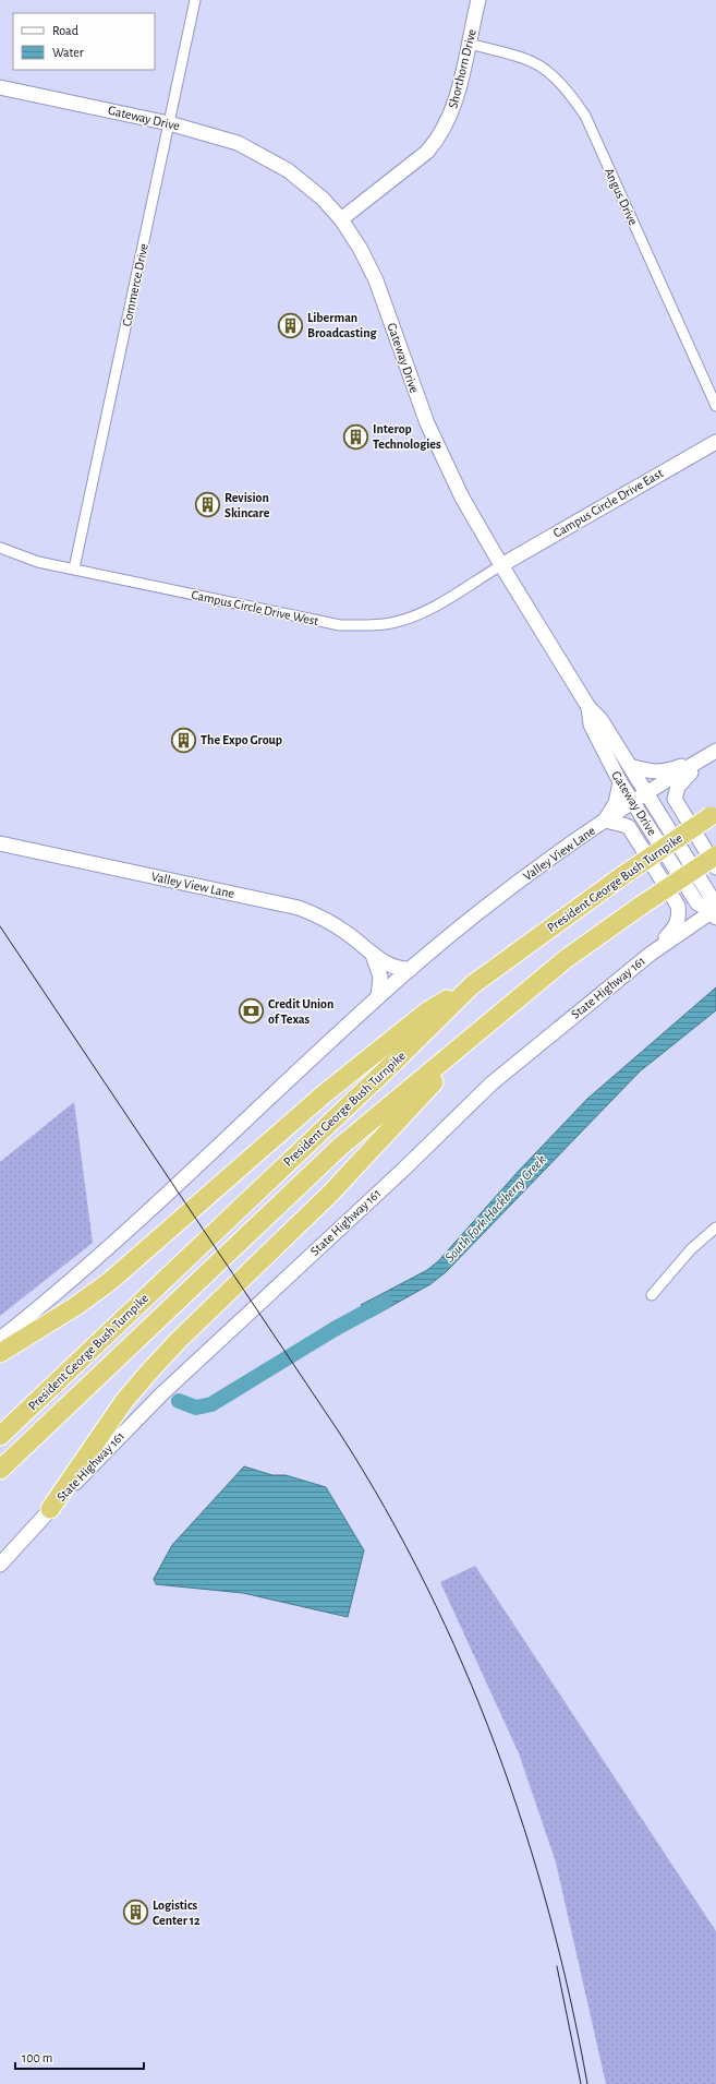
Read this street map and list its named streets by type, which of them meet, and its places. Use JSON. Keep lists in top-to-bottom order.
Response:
{
  "streets": {
    "highway": ["President George Bush Turnpike"],
    "main road": [
      "Shorthorn Drive",
      "Gateway Drive",
      "Campus Circle Drive East",
      "Valley View Lane",
      "State Highway 161"
    ],
    "street": ["Angus Drive", "Commerce Drive", "Campus Circle Drive West"]
  },
  "crossings": [
    ["Shorthorn Drive", "Gateway Drive"],
    ["Shorthorn Drive", "Angus Drive"],
    ["Gateway Drive", "Commerce Drive"],
    ["Gateway Drive", "Campus Circle Drive East"],
    ["Gateway Drive", "Campus Circle Drive West"],
    ["Gateway Drive", "Valley View Lane"],
    ["Gateway Drive", "State Highway 161"],
    ["Commerce Drive", "Campus Circle Drive West"],
    ["Campus Circle Drive East", "Campus Circle Drive West"]
  ],
  "water": ["South Fork Hackberry Creek"],
  "places": {
    "building": [
      "Liberman Broadcasting",
      "Interop Technologies",
      "Revision Skincare",
      "The Expo Group",
      "Logistics Center 12"
    ],
    "bank": ["Credit Union of Texas"]
  },
  "legend": ["Road", "Water"],
  "scale_bar": "100 m"
}
